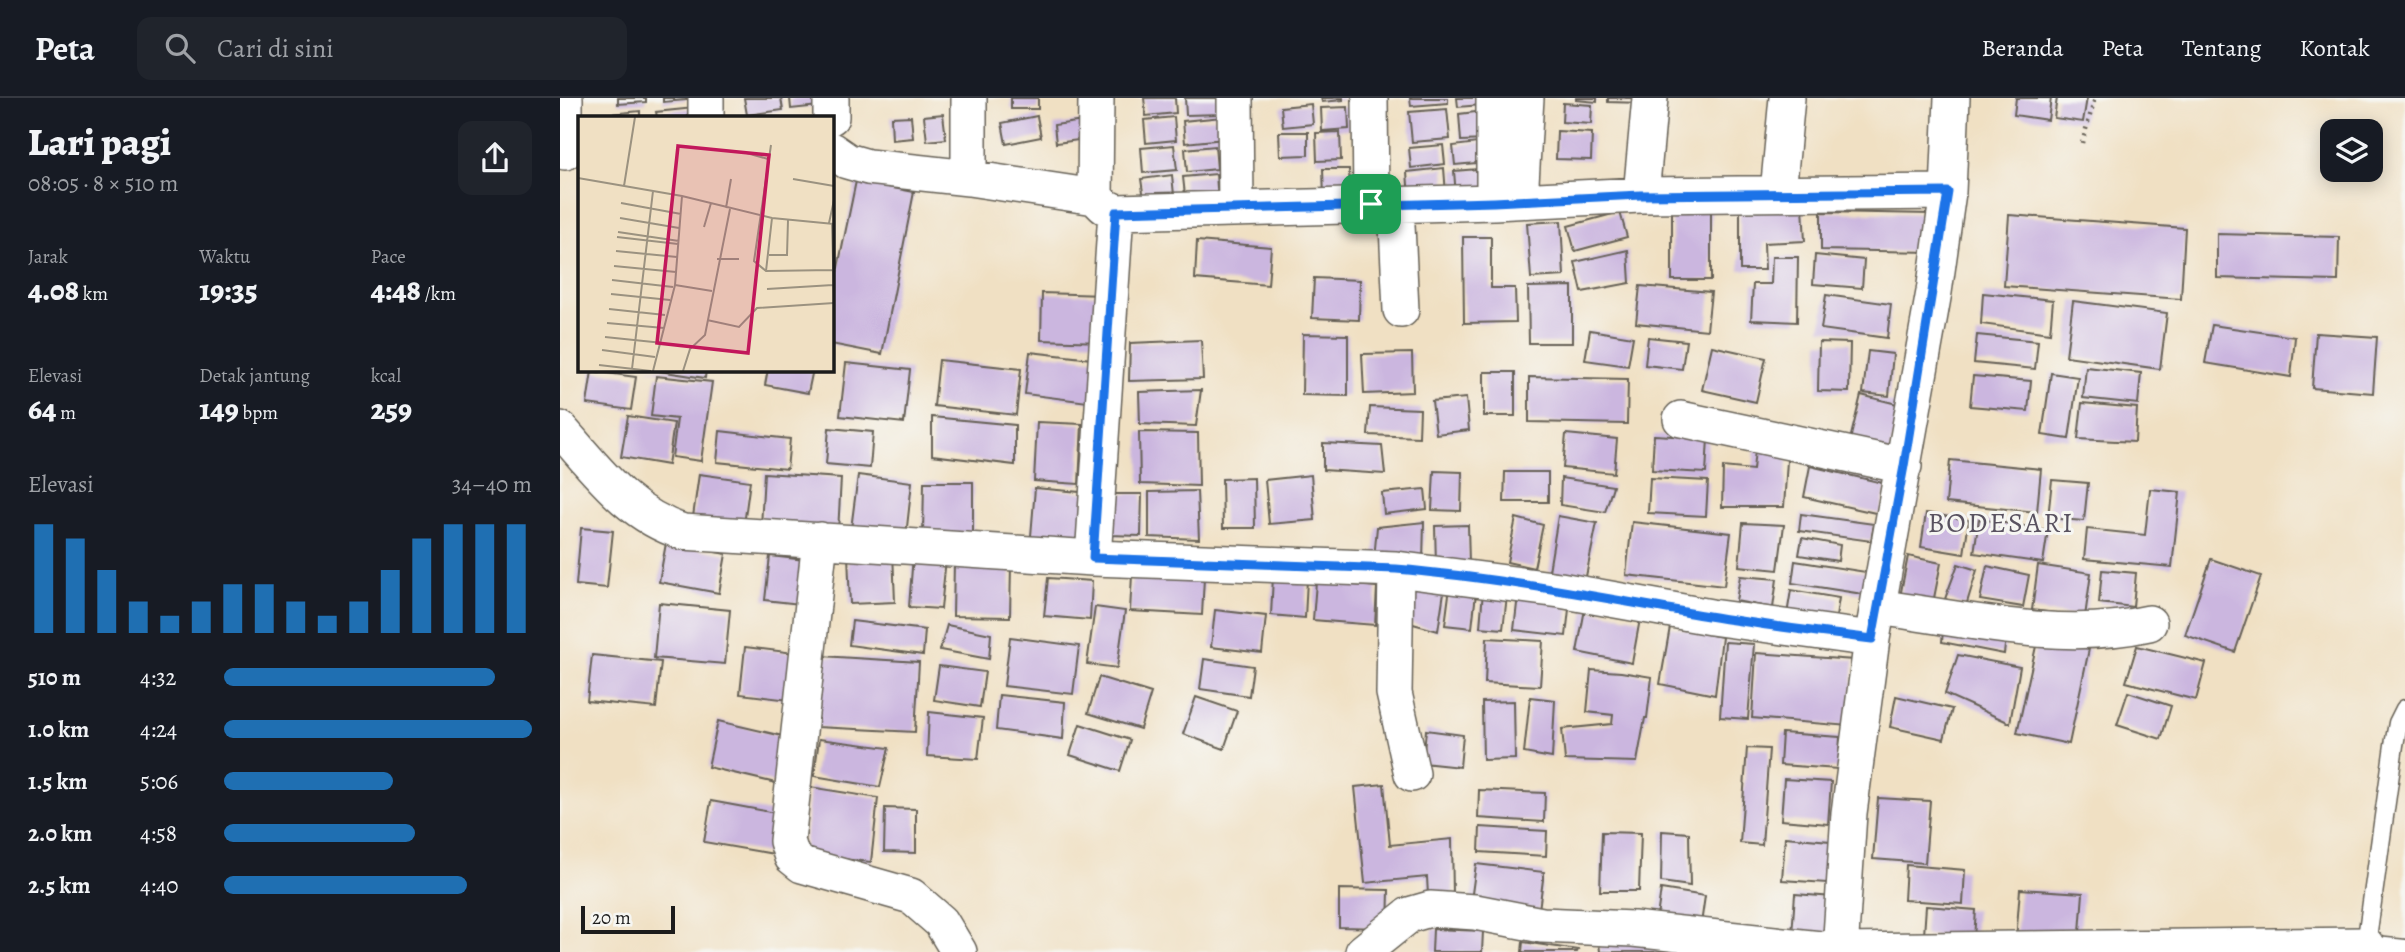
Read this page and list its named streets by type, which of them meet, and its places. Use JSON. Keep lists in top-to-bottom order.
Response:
{
  "districts": ["BODESARI"],
  "scale_bar": "20 m",
  "page": {
    "header": "Peta",
    "search": "Cari di sini",
    "nav": [
      "Beranda",
      "Peta",
      "Tentang",
      "Kontak"
    ],
    "heading": ["Lari pagi", "08:05 · 8 × 510 m"],
    "stats": [
      ["Jarak", "4.08 km"],
      ["Waktu", "19:35"],
      ["Pace", "4:48 /km"],
      ["Elevasi", "64 m"],
      ["Detak jantung", "149 bpm"],
      ["kcal", "259"]
    ],
    "chart": ["Elevasi", "34–40 m"],
    "list": [
      {
        "name": "510 m",
        "note": "4:32"
      },
      {
        "name": "1.0 km",
        "note": "4:24"
      },
      {
        "name": "1.5 km",
        "note": "5:06"
      },
      {
        "name": "2.0 km",
        "note": "4:58"
      },
      {
        "name": "2.5 km",
        "note": "4:40"
      }
    ],
    "scale": "20 m"
  }
}
